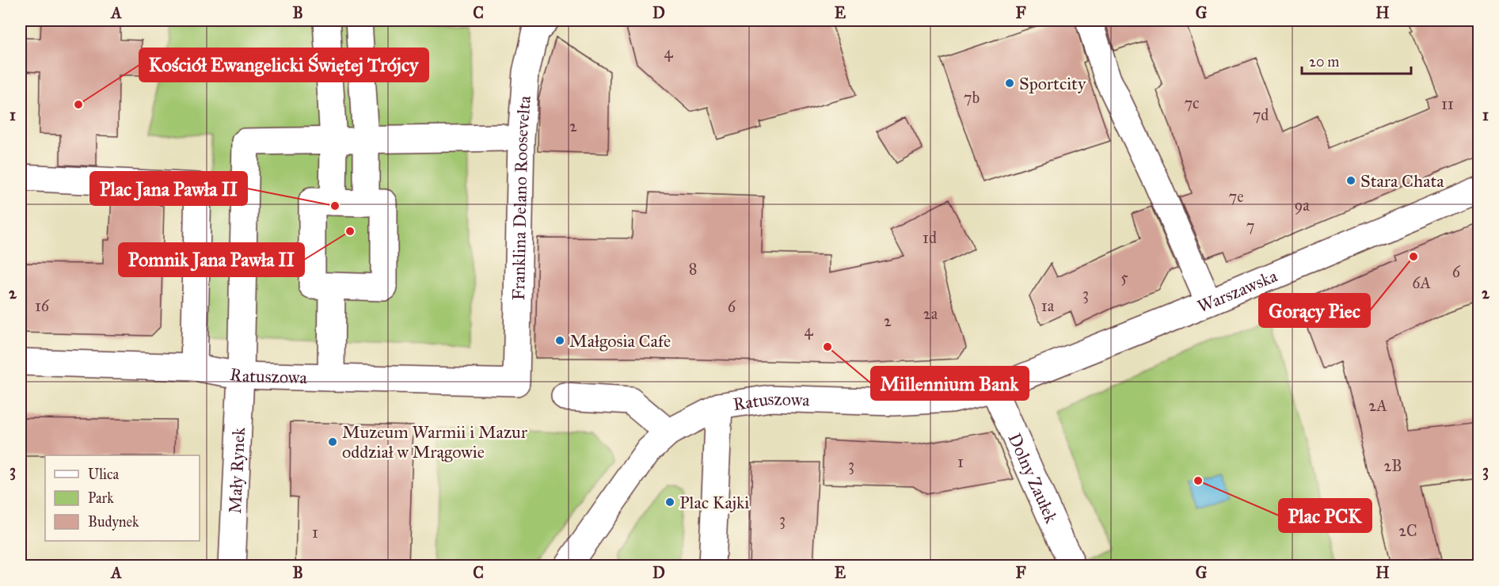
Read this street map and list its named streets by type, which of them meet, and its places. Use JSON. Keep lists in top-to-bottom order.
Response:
{
  "streets": {
    "street": [
      "Franklina Delano Roosevelta",
      "Warszawska",
      "Ratuszowa",
      "Mały Rynek",
      "Dolny Zaułek"
    ]
  },
  "crossings": [
    ["Franklina Delano Roosevelta", "Ratuszowa"],
    ["Warszawska", "Ratuszowa"],
    ["Warszawska", "Dolny Zaułek"],
    ["Ratuszowa", "Mały Rynek"],
    ["Ratuszowa", "Dolny Zaułek"]
  ],
  "places": [
    "Sportcity",
    "Kościół Ewangelicki Świętej Trójcy",
    "Stara Chata",
    "Plac Jana Pawła II",
    "Pomnik Jana Pawła II",
    "Gorący Piec",
    "Małgosia Cafe",
    "Millennium Bank",
    "Muzeum Warmii i Mazur oddział w Mrągowie",
    "Plac PCK",
    "Plac Kajki"
  ],
  "house_numbers": [
    "4",
    "7b",
    "7c",
    "11",
    "7d",
    "2",
    "7e",
    "9a",
    "7",
    "1d",
    "8",
    "6",
    "5",
    "6A",
    "3",
    "16",
    "1a",
    "6",
    "2a",
    "2",
    "4",
    "2A",
    "1",
    "3",
    "2B",
    "3",
    "2C",
    "1"
  ],
  "legend": ["Ulica", "Park", "Budynek"],
  "scale_bar": "20 m",
  "grid": {
    "columns": [
      "A",
      "B",
      "C",
      "D",
      "E",
      "F",
      "G",
      "H"
    ],
    "rows": ["1", "2", "3"]
  }
}
